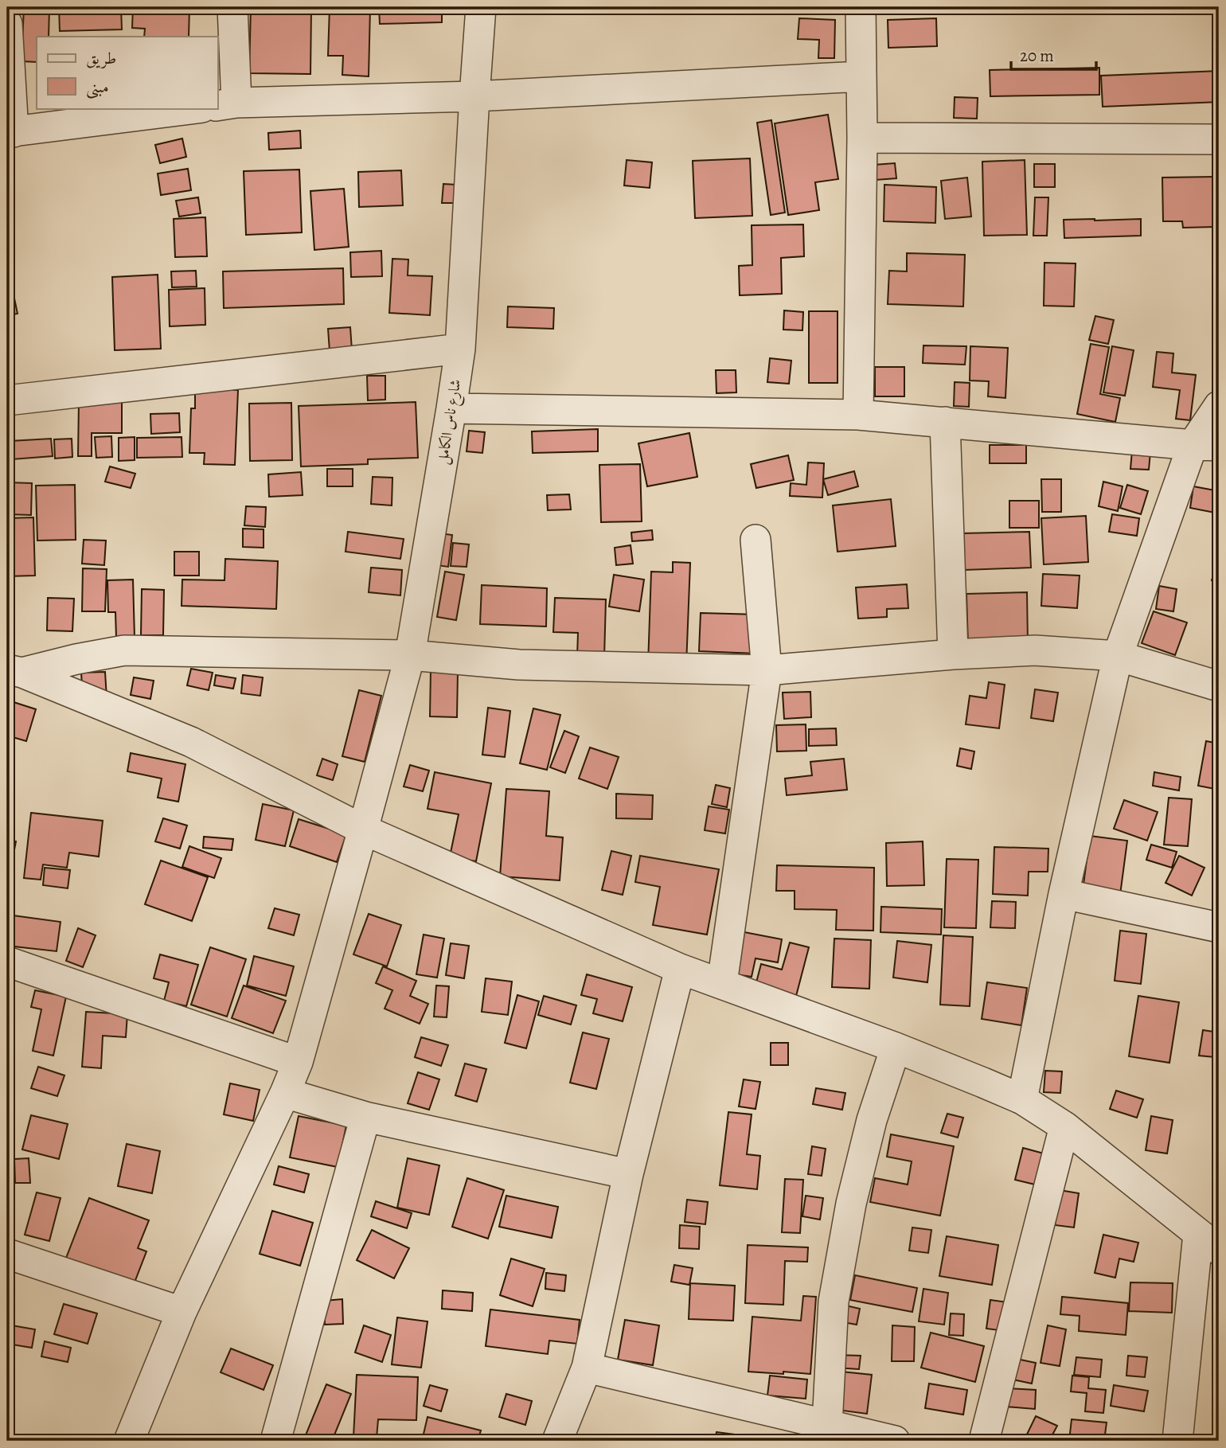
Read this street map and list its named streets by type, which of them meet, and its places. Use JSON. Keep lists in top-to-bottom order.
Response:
{
  "streets": {
    "street": ["شارع ناس الكامل"]
  },
  "legend": ["طريق", "مبنى"],
  "scale_bar": "20 m"
}
